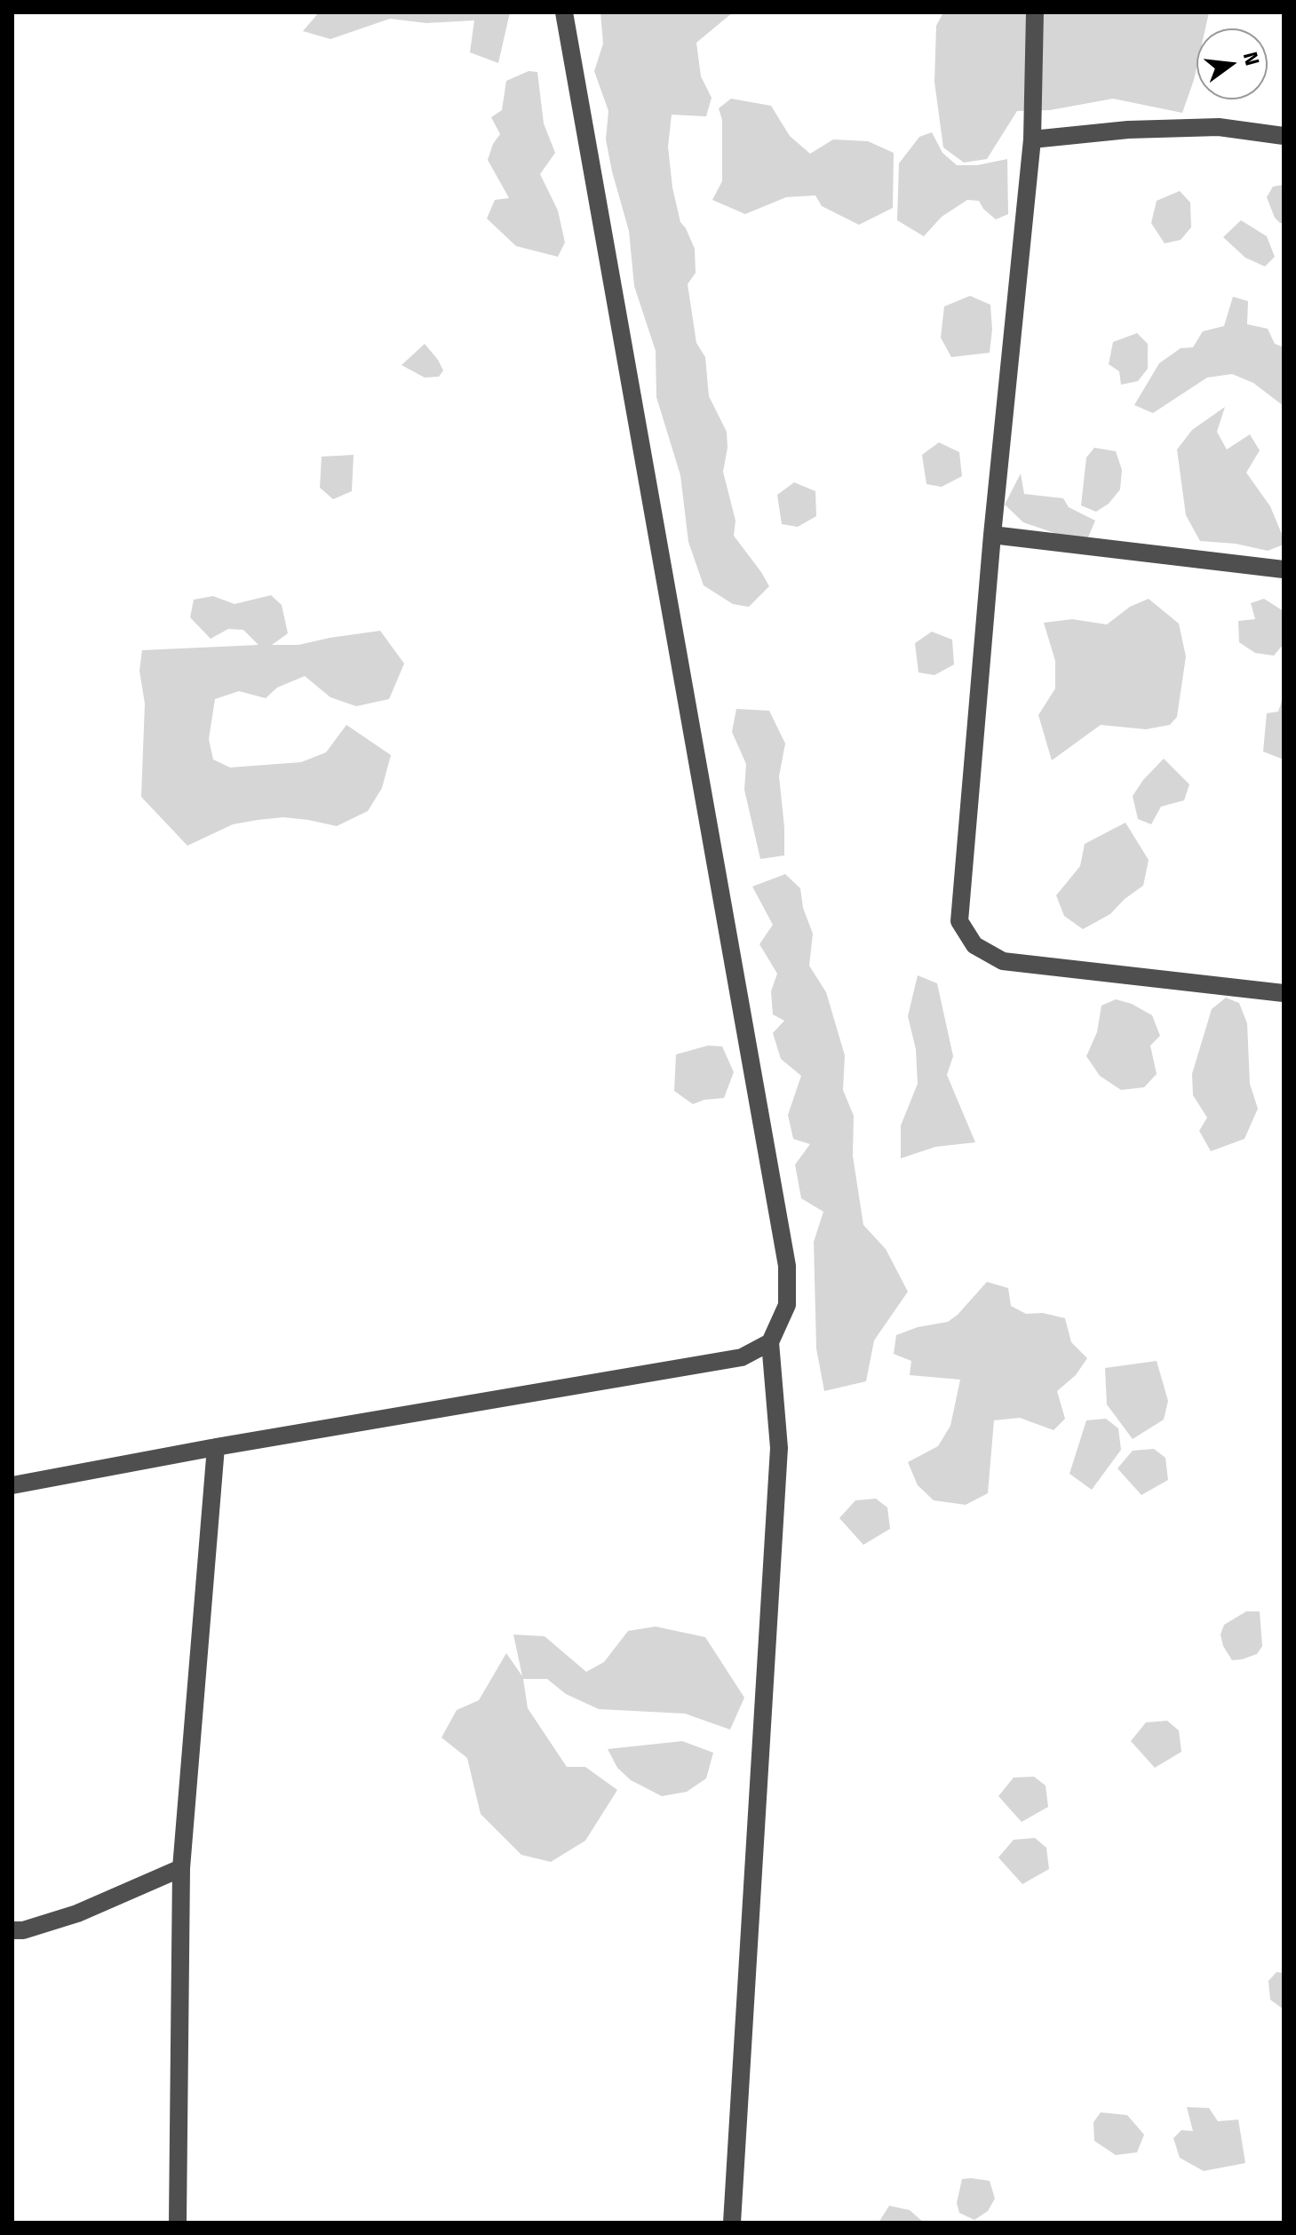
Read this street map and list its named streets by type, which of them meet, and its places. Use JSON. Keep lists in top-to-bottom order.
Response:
{
  "north": "right"
}
